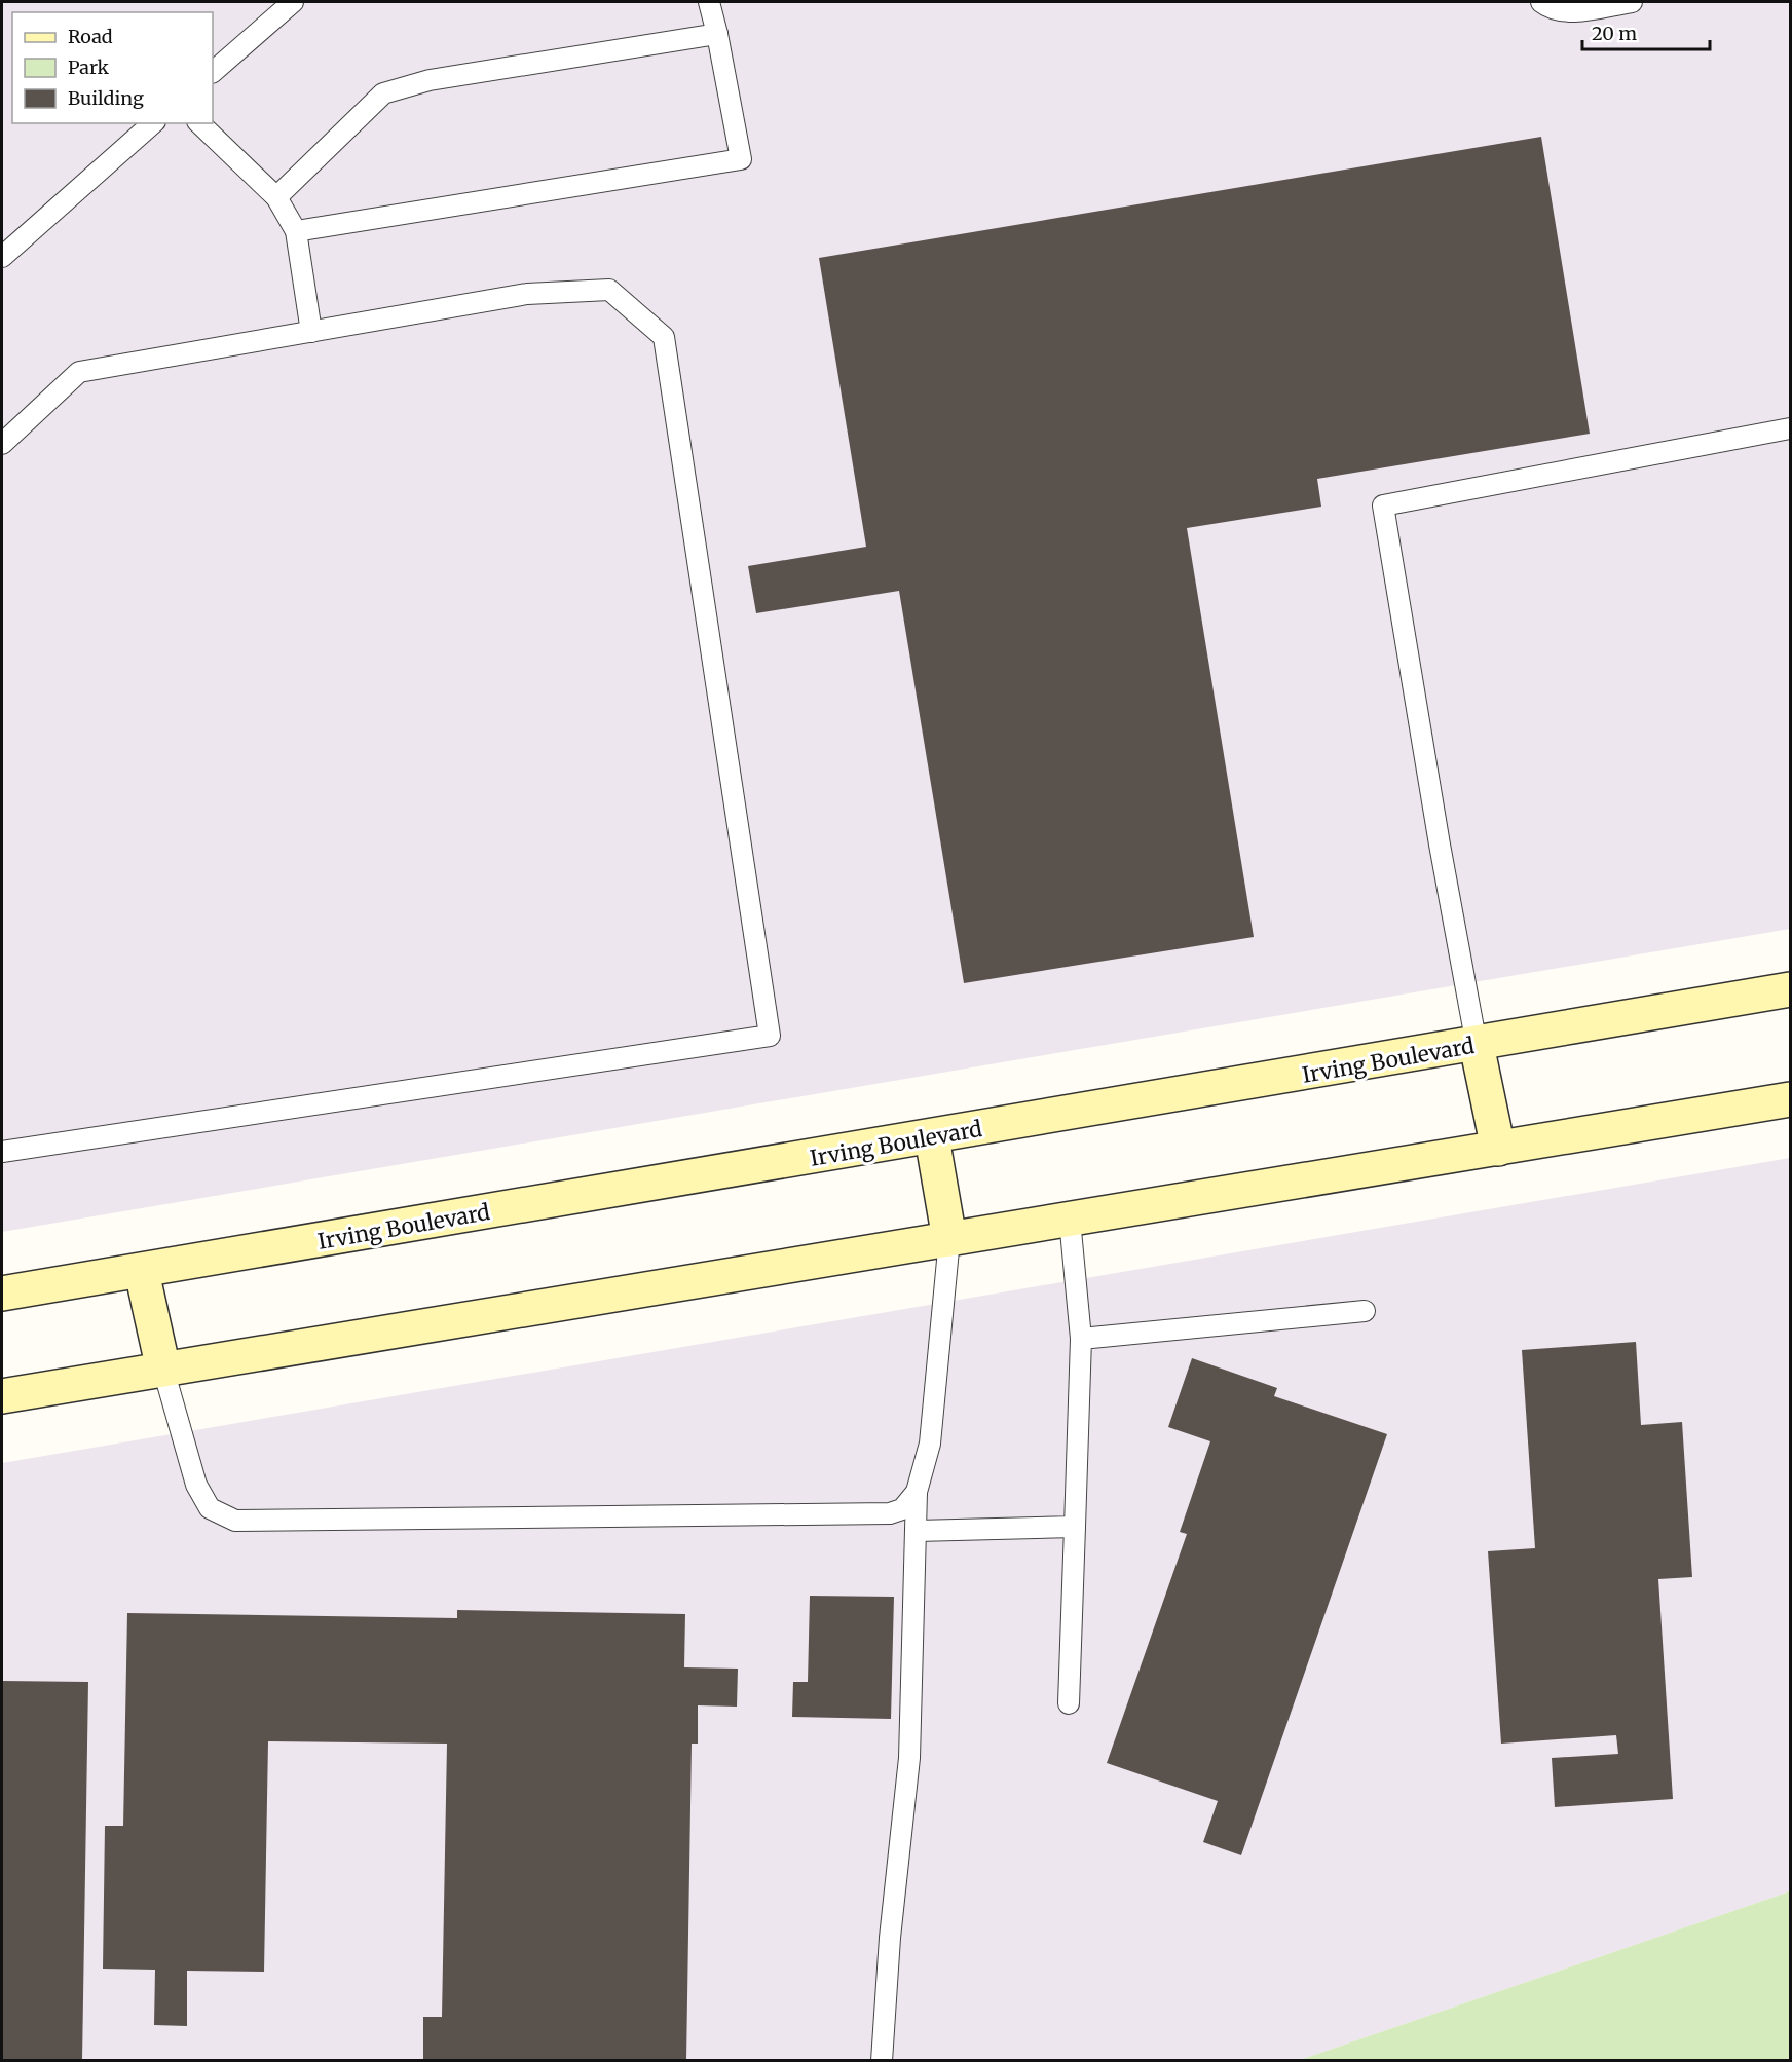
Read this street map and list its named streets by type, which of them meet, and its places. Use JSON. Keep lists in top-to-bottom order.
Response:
{
  "streets": {
    "main road": ["Irving Boulevard"]
  },
  "legend": ["Road", "Park", "Building"],
  "scale_bar": "20 m"
}
